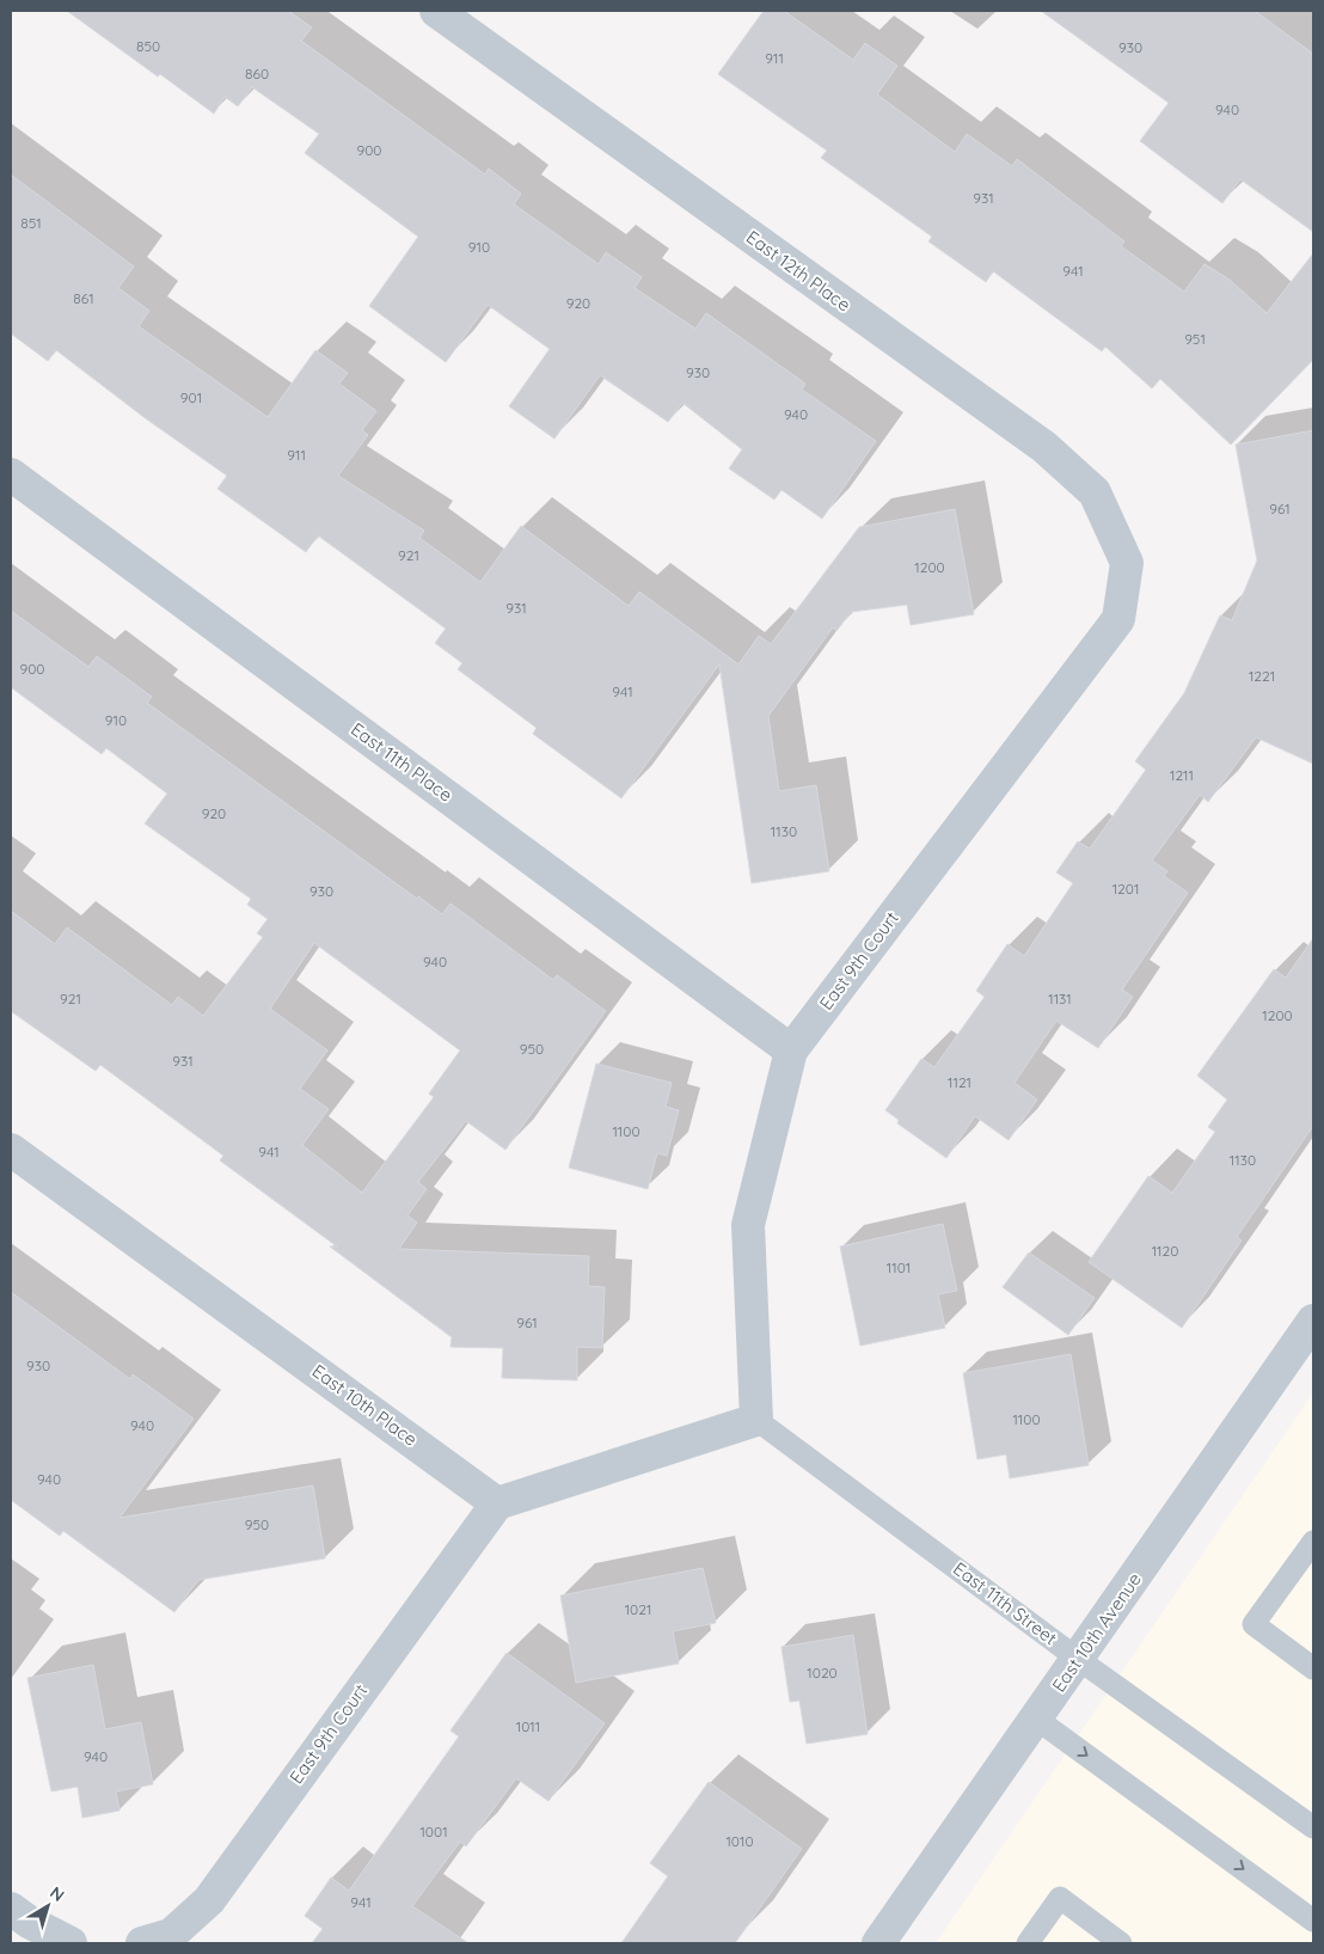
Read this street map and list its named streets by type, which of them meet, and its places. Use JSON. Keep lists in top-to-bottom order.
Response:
{
  "streets": {
    "street": [
      "East 12th Place",
      "East 11th Place",
      "East 9th Court",
      "East 10th Place",
      "East 10th Avenue"
    ],
    "lane": ["East 11th Street"]
  },
  "crossings": [
    ["East 12th Place", "East 9th Court"],
    ["East 11th Place", "East 9th Court"],
    ["East 9th Court", "East 10th Place"],
    ["East 9th Court", "East 11th Street"],
    ["East 11th Street", "East 10th Avenue"]
  ],
  "house_numbers": [
    "850",
    "930",
    "911",
    "860",
    "940",
    "900",
    "931",
    "851",
    "910",
    "941",
    "861",
    "920",
    "951",
    "930",
    "901",
    "940",
    "911",
    "961",
    "921",
    "1200",
    "931",
    "900",
    "1221",
    "941",
    "910",
    "1211",
    "920",
    "1130",
    "1201",
    "930",
    "940",
    "921",
    "1131",
    "1200",
    "950",
    "931",
    "1121",
    "1100",
    "941",
    "1130",
    "1120",
    "1101",
    "961",
    "930",
    "1100",
    "940",
    "940",
    "950",
    "1021",
    "1020",
    "1011",
    "940",
    "1001",
    "1010",
    "941"
  ],
  "north": "top right"
}
